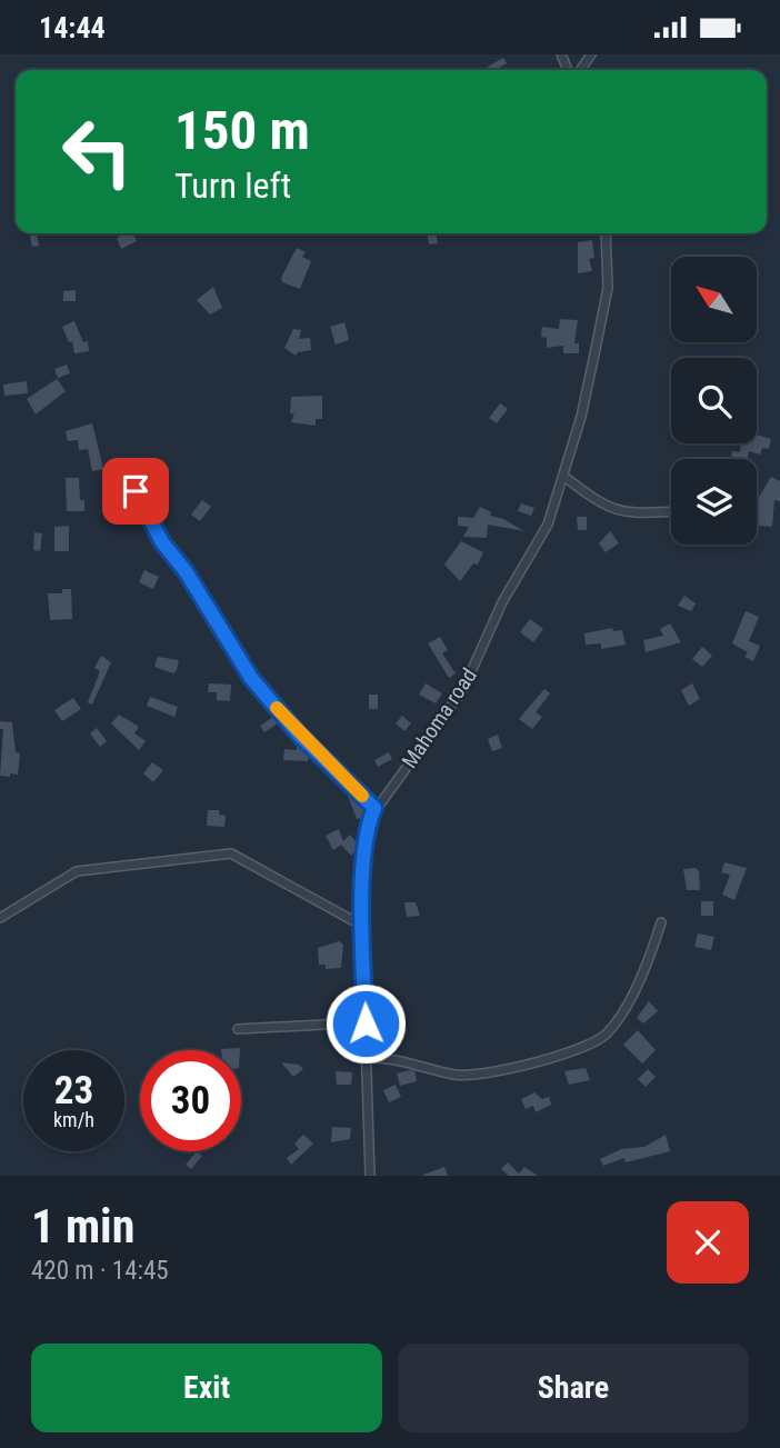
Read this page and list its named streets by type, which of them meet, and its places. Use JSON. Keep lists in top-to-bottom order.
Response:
{
  "streets": {
    "street": ["Mahoma road"]
  },
  "north": "top left",
  "page": {
    "status": "14:44",
    "turn": ["150 m", "Turn left"],
    "speed": "23 km/h",
    "limit": "30",
    "heading": ["1 min", "420 m · 14:45"],
    "buttons": ["Exit", "Share"]
  }
}
